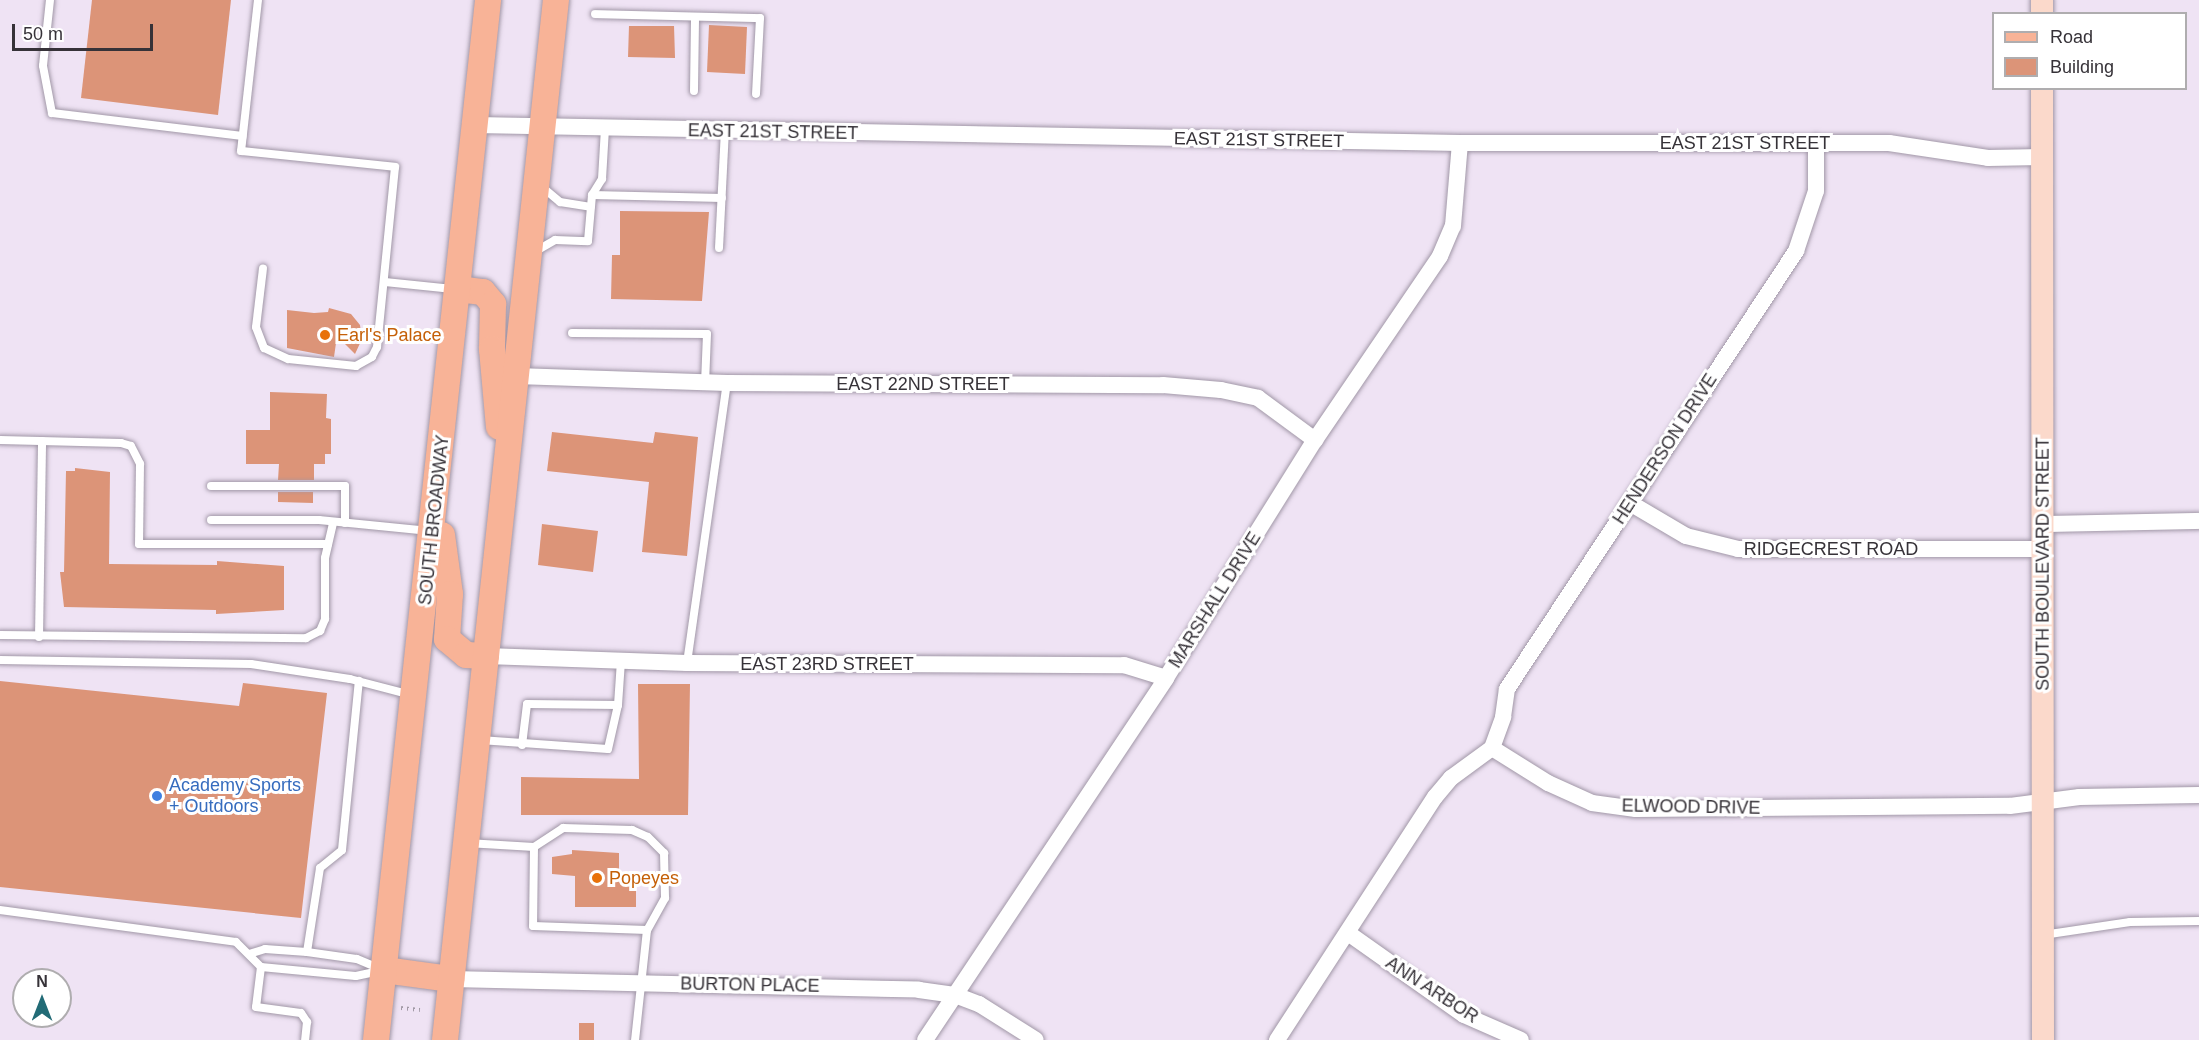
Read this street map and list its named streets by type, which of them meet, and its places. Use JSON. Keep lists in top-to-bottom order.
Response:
{
  "streets": {
    "main road": ["SOUTH BROADWAY", "SOUTH BOULEVARD STREET"],
    "street": [
      "EAST 21ST STREET",
      "EAST 22ND STREET",
      "HENDERSON DRIVE",
      "RIDGECREST ROAD",
      "MARSHALL DRIVE",
      "EAST 23RD STREET",
      "ELWOOD DRIVE",
      "BURTON PLACE",
      "ANN ARBOR"
    ]
  },
  "crossings": [
    ["EAST 21ST STREET", "HENDERSON DRIVE"],
    ["EAST 21ST STREET", "SOUTH BROADWAY"],
    ["EAST 21ST STREET", "SOUTH BOULEVARD STREET"],
    ["EAST 21ST STREET", "MARSHALL DRIVE"],
    ["EAST 22ND STREET", "MARSHALL DRIVE"],
    ["HENDERSON DRIVE", "RIDGECREST ROAD"],
    ["HENDERSON DRIVE", "ELWOOD DRIVE"],
    ["RIDGECREST ROAD", "SOUTH BOULEVARD STREET"],
    ["SOUTH BOULEVARD STREET", "ELWOOD DRIVE"],
    ["MARSHALL DRIVE", "EAST 23RD STREET"],
    ["MARSHALL DRIVE", "BURTON PLACE"]
  ],
  "places": ["Earl's Palace", "Academy Sports + Outdoors", "Popeyes"],
  "legend": ["Road", "Building"],
  "scale_bar": "50 m",
  "north": "top"
}
